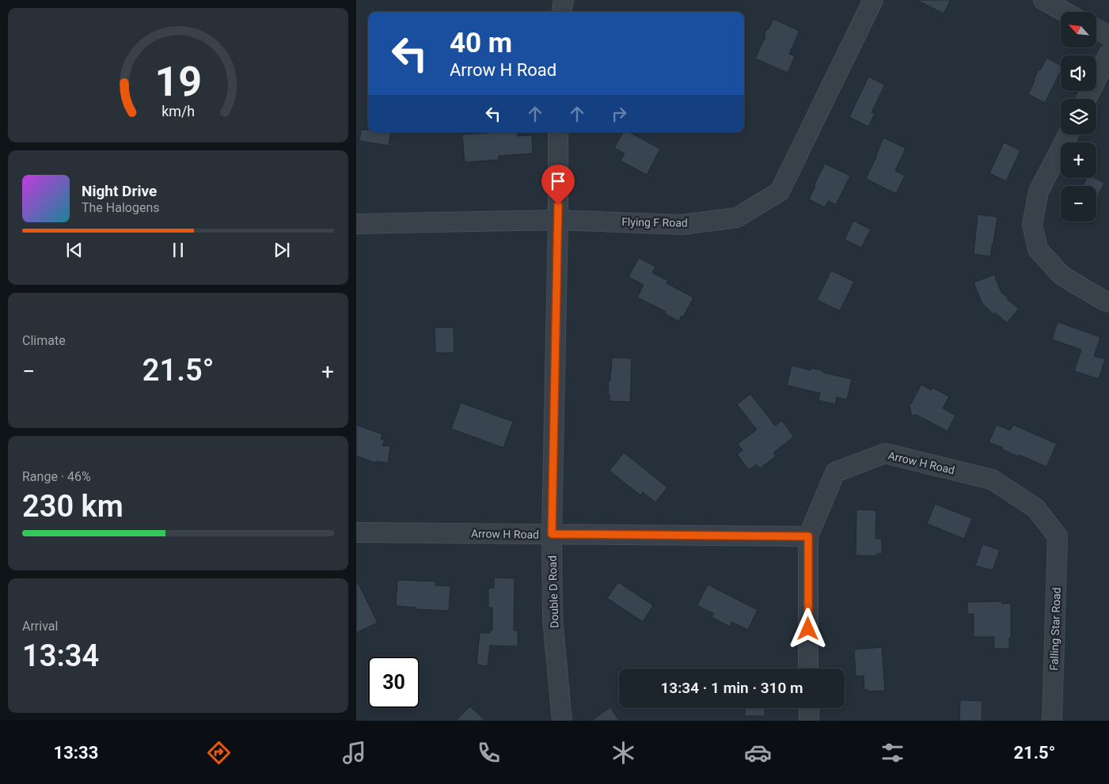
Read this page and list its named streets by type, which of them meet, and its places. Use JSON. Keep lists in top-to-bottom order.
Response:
{
  "streets": {
    "street": [
      "Flying F Road",
      "Arrow H Road",
      "Double D Road",
      "Falling Star Road"
    ]
  },
  "crossings": [
    ["Flying F Road", "Double D Road"],
    ["Arrow H Road", "Double D Road"],
    ["Arrow H Road", "Falling Star Road"]
  ],
  "north": "top left",
  "page": {
    "map_buttons": ["+", "−"],
    "turn": ["40 m", "Arrow H Road"],
    "song": ["Night Drive", "The Halogens"],
    "tile": [
      "Climate",
      ["Range · 46%", "230 km"],
      ["Arrival", "13:34"]
    ],
    "heat": ["−", "21.5°", "+"],
    "limit": "30",
    "trip": "13:34 · 1 min · 310 m",
    "tabs": ["13:33", "21.5°"],
    "gauge": ["19", "km/h"]
  }
}
